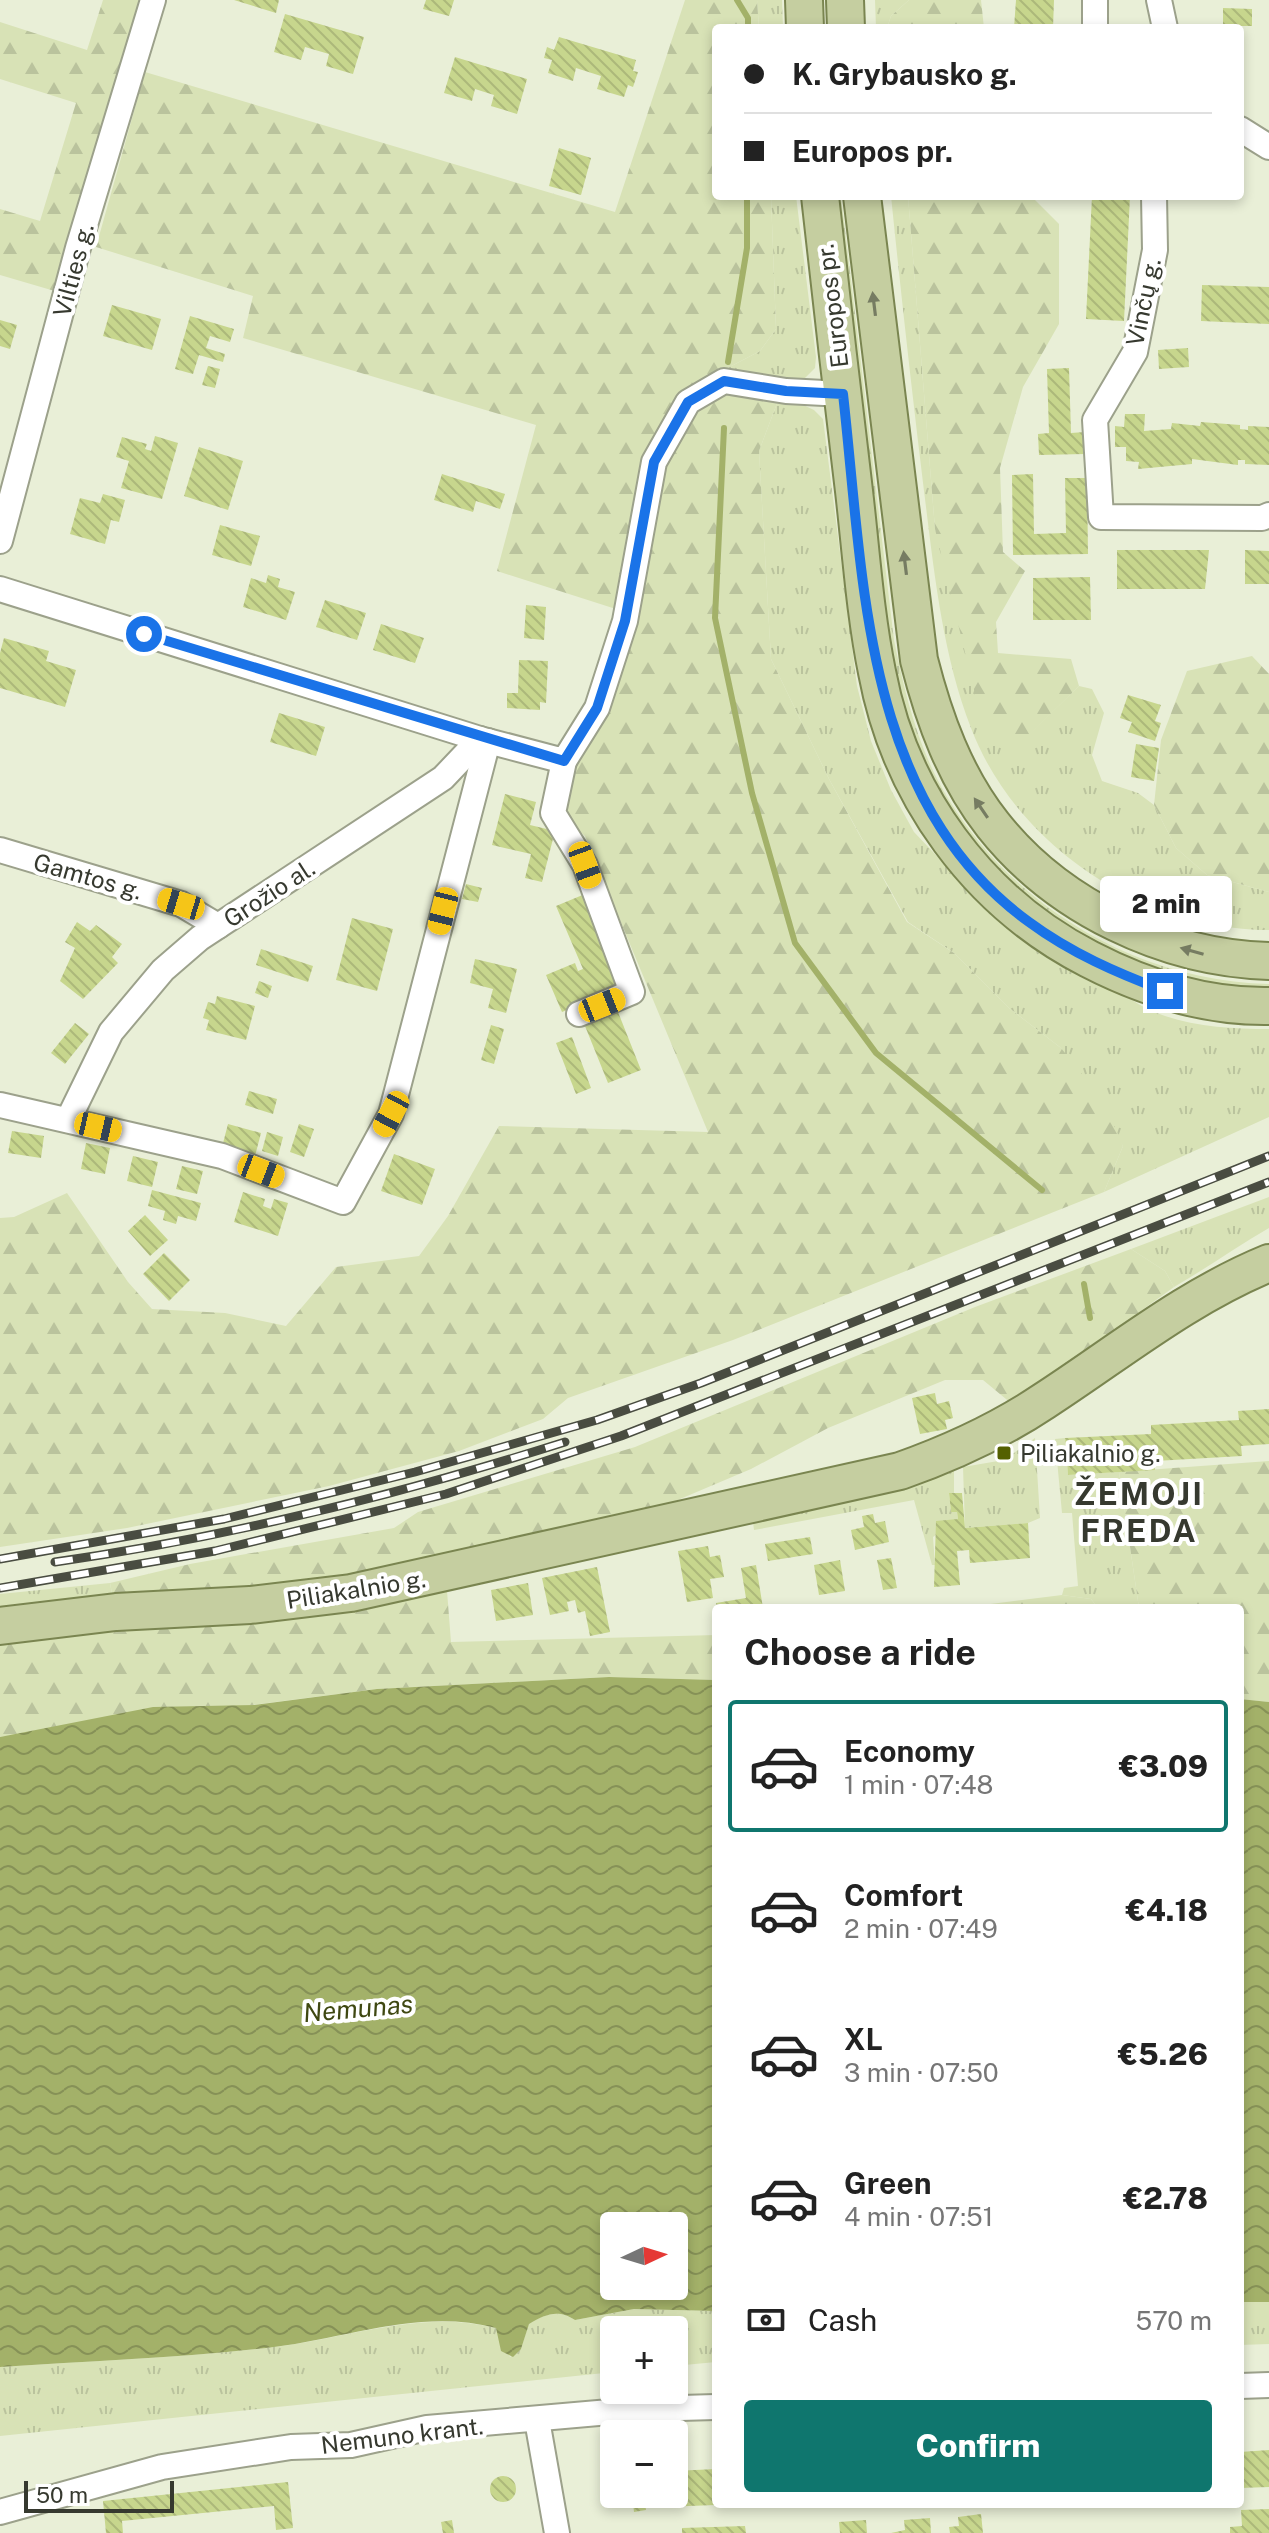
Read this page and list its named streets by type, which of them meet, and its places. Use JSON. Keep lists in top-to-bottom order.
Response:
{
  "streets": {
    "main road": ["Europos pr.", "Piliakalnio g."],
    "street": [
      "Vilties g.",
      "Vinčų g.",
      "Gamtos g.",
      "Grožio al.",
      "Nemuno krant."
    ]
  },
  "crossings": [
    ["Gamtos g.", "Grožio al."]
  ],
  "one_way": ["Europos pr."],
  "districts": ["ŽEMOJI FREDA"],
  "water": ["Nemunas"],
  "places": {
    "transit": ["Piliakalnio g."]
  },
  "scale_bar": "50 m",
  "north": "right",
  "page": {
    "banner": ["K. Grybausko g.", "Europos pr."],
    "bubble": "2 min",
    "heading": "Choose a ride",
    "list": [
      {
        "name": "Economy",
        "note": "1 min · 07:48",
        "value": "€3.09"
      },
      {
        "name": "Comfort",
        "note": "2 min · 07:49",
        "value": "€4.18"
      },
      {
        "name": "XL",
        "note": "3 min · 07:50",
        "value": "€5.26"
      },
      {
        "name": "Green",
        "note": "4 min · 07:51",
        "value": "€2.78"
      }
    ],
    "map_buttons": ["+", "−"],
    "pay": ["Cash", "570 m"],
    "buttons": "Confirm",
    "scale": "50 m"
  }
}
